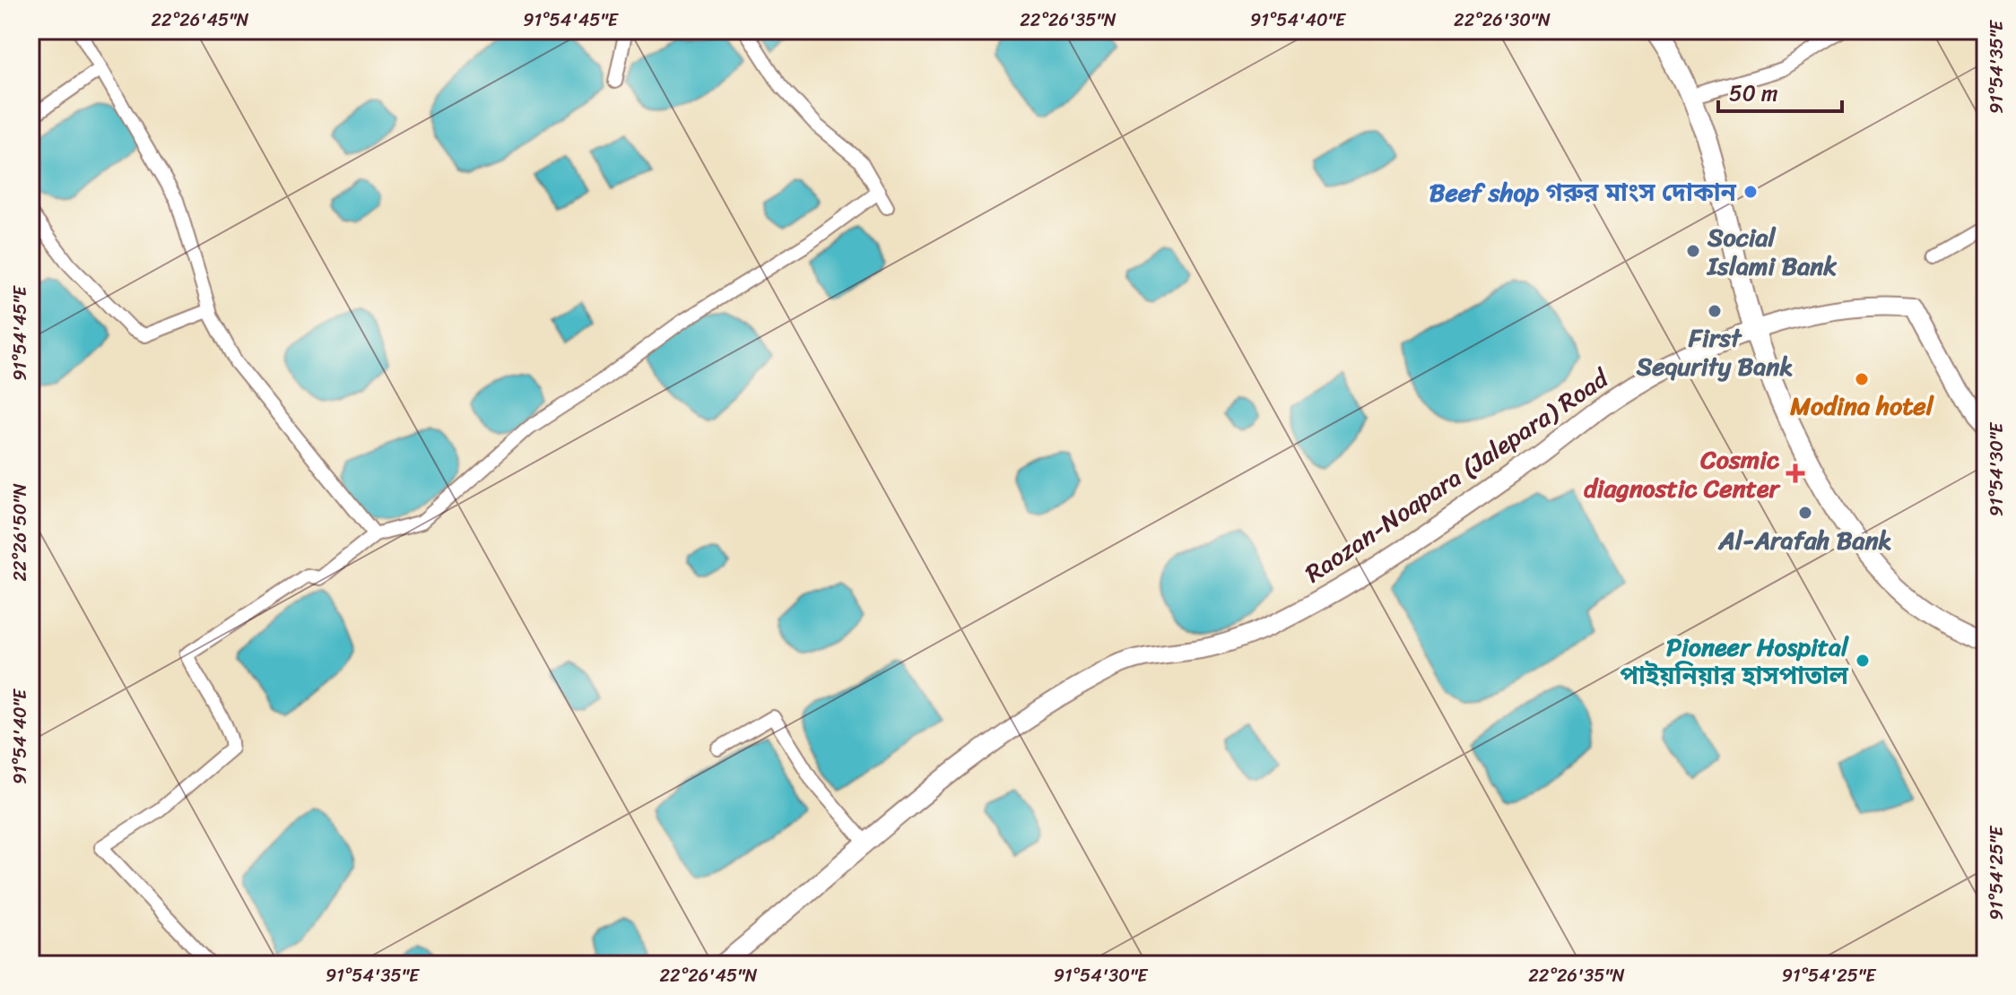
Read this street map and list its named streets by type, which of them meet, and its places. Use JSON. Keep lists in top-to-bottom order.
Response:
{
  "streets": {
    "main road": ["Raozan-Noapara (Jalepara) Road"]
  },
  "places": {
    "other": [
      "Beef shop গরুর মাংস দোকান",
      "Social Islami Bank",
      "First Sequrity Bank",
      "Modina hotel",
      "Al-Arafah Bank",
      "Pioneer Hospital পাইয়নিয়ার হাসপাতাল"
    ],
    "health": ["Cosmic diagnostic Center"]
  },
  "scale_bar": "50 m",
  "coordinates": [
    "22°26'45\"N",
    "91°54'45\"E",
    "22°26'35\"N",
    "91°54'40\"E",
    "22°26'30\"N",
    "91°54'35\"E",
    "91°54'30\"E",
    "22°26'50\"N",
    "91°54'25\"E"
  ]
}
